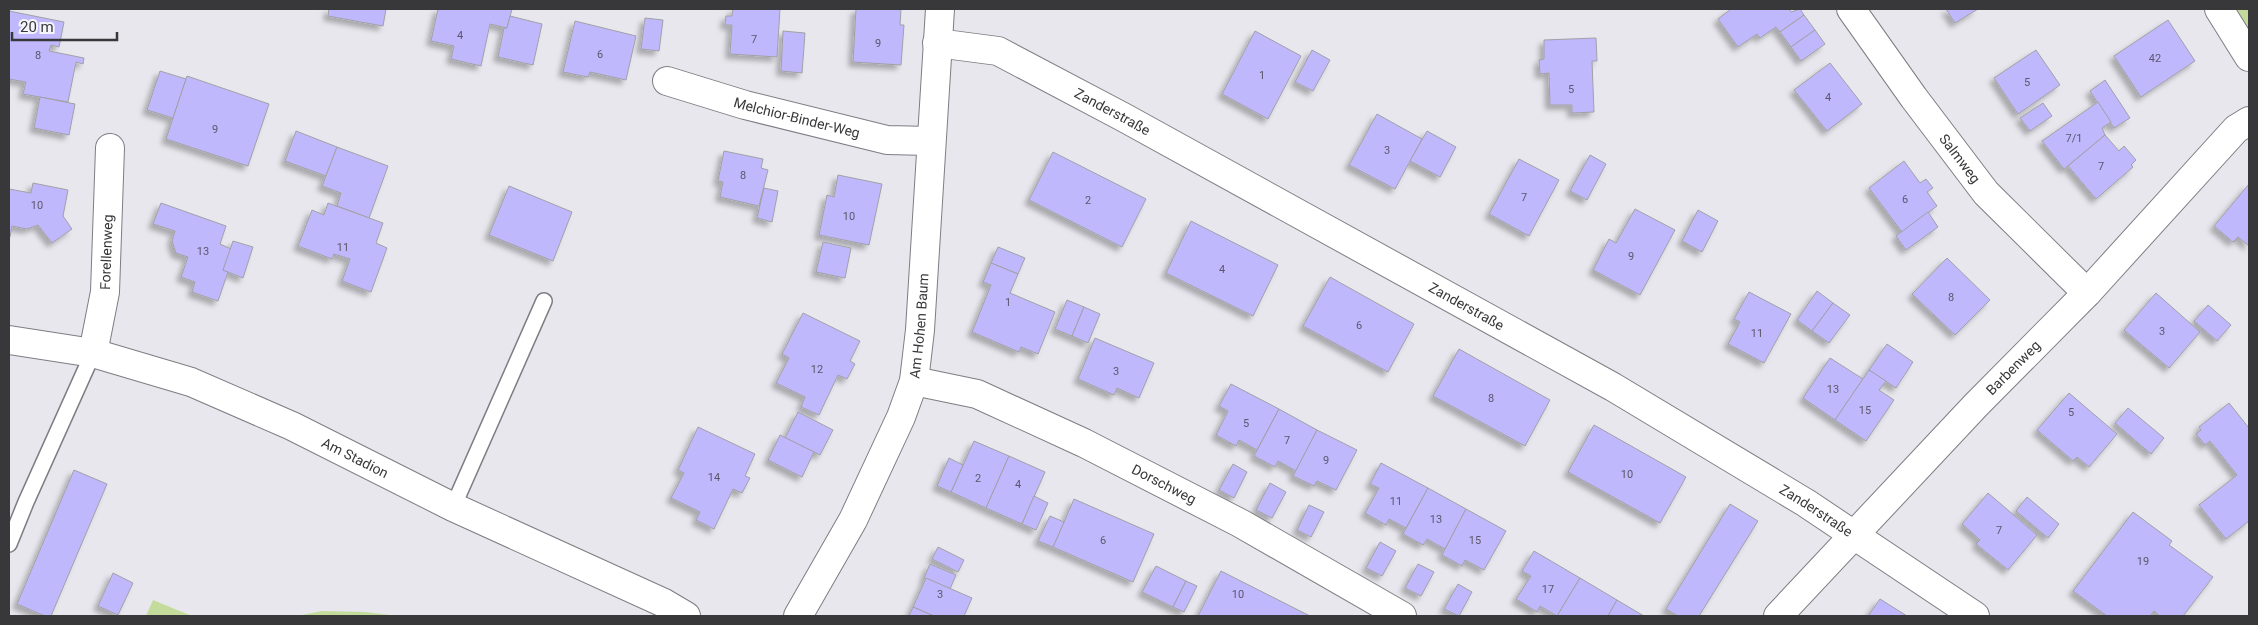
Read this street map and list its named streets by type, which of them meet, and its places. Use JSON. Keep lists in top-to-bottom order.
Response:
{
  "streets": {
    "street": [
      "Zanderstraße",
      "Melchior-Binder-Weg",
      "Salmweg",
      "Forellenweg",
      "Am Hohen Baum",
      "Barbenweg",
      "Am Stadion",
      "Dorschweg"
    ]
  },
  "crossings": [
    ["Zanderstraße", "Am Hohen Baum"],
    ["Zanderstraße", "Barbenweg"],
    ["Melchior-Binder-Weg", "Am Hohen Baum"],
    ["Salmweg", "Barbenweg"],
    ["Forellenweg", "Am Stadion"],
    ["Am Hohen Baum", "Dorschweg"]
  ],
  "house_numbers": [
    "4",
    "7",
    "9",
    "6",
    "8",
    "42",
    "1",
    "5",
    "5",
    "4",
    "9",
    "7/1",
    "3",
    "7",
    "8",
    "7",
    "6",
    "2",
    "10",
    "10",
    "11",
    "13",
    "9",
    "4",
    "8",
    "1",
    "6",
    "3",
    "11",
    "12",
    "3",
    "13",
    "8",
    "15",
    "5",
    "5",
    "7",
    "9",
    "10",
    "14",
    "2",
    "4",
    "11",
    "13",
    "7",
    "6",
    "15",
    "19",
    "17",
    "3",
    "10"
  ],
  "scale_bar": "20 m"
}
